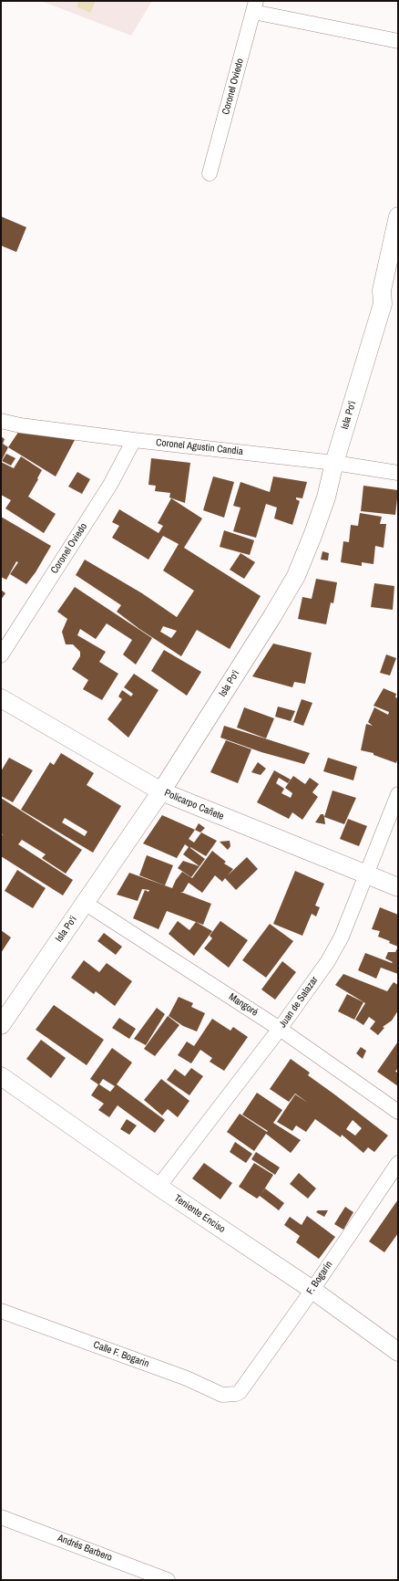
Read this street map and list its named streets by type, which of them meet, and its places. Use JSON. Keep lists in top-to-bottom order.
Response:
{
  "streets": {
    "street": [
      "Coronel Oviedo",
      "Isla Po'i",
      "Coronel Agustin Candia",
      "Policarpo Cañete",
      "Juan de Salazar",
      "Mangoré",
      "Teniente Enciso",
      "F. Bogarín",
      "Calle F. Bogarin",
      "Andrés Barbero"
    ]
  },
  "crossings": [
    ["Coronel Oviedo", "Coronel Agustin Candia"],
    ["Isla Po'i", "Coronel Agustin Candia"],
    ["Isla Po'i", "Policarpo Cañete"],
    ["Isla Po'i", "Mangoré"],
    ["Policarpo Cañete", "Juan de Salazar"],
    ["Juan de Salazar", "Mangoré"],
    ["Juan de Salazar", "Teniente Enciso"],
    ["Teniente Enciso", "F. Bogarín"],
    ["F. Bogarín", "Calle F. Bogarin"]
  ]
}
